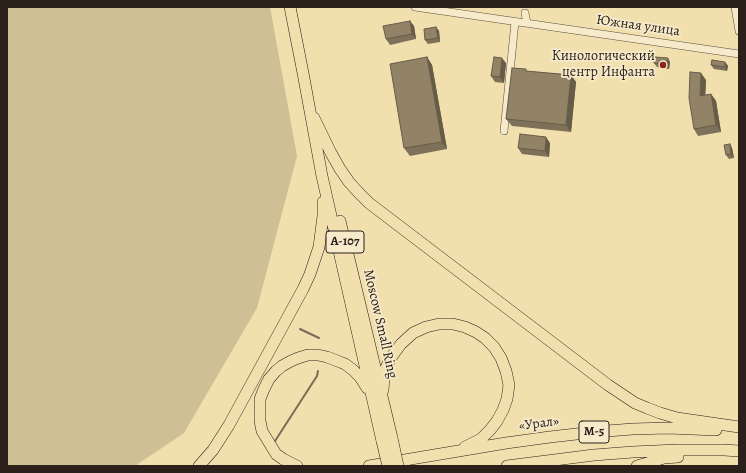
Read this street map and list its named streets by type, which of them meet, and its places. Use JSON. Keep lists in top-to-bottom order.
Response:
{
  "streets": {
    "highway": [
      "А-107",
      "Moscow Small Ring",
      "«Урал»",
      "М-5"
    ],
    "street": ["Южная улица"]
  },
  "places": ["Кинологический центр Инфанта"]
}
